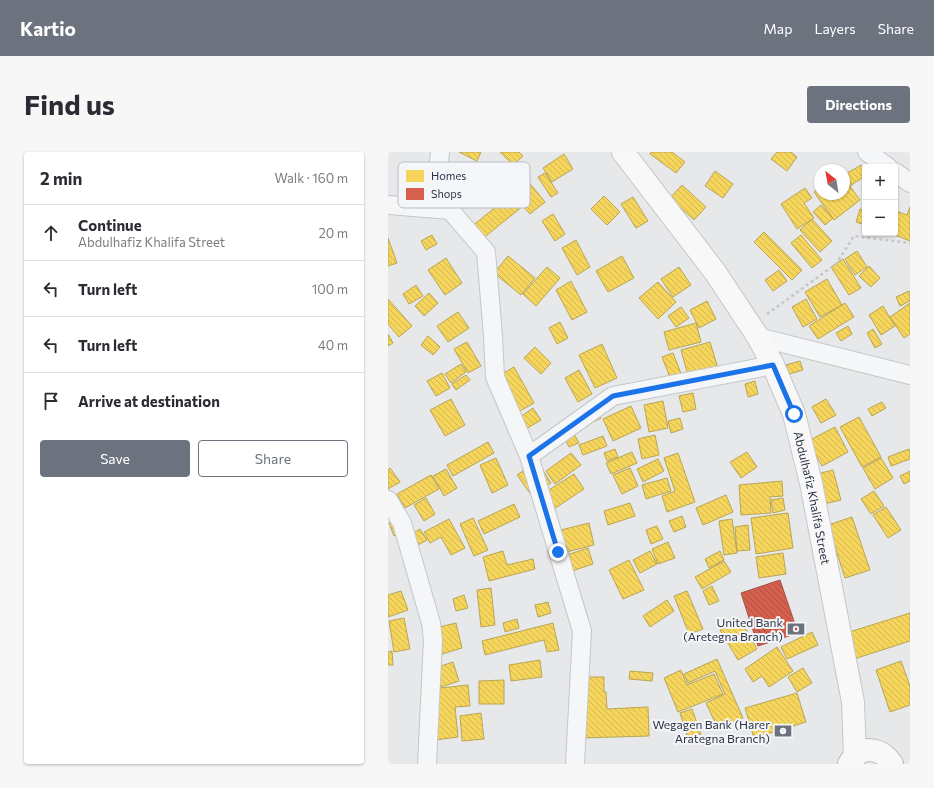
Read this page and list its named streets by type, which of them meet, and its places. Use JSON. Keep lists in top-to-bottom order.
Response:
{
  "streets": {
    "main road": ["Abdulhafiz Khalifa Street"]
  },
  "places": {
    "bank": ["United Bank (Aretegna Branch)", "Wegagen Bank (Harer Arategna Branch)"]
  },
  "legend": ["Homes", "Shops"],
  "north": "top left",
  "page": {
    "header": "Kartio",
    "nav": ["Map", "Layers", "Share"],
    "buttons": [
      "Directions",
      ["Save", "Share"]
    ],
    "title": "Find us",
    "heading": ["2 min", "Walk · 160 m"],
    "map_buttons": ["+", "−"],
    "list": [
      ["Continue", "Abdulhafiz Khalifa Street", "20 m"],
      ["Turn left", "100 m"],
      ["Turn left", "40 m"],
      "Arrive at destination"
    ]
  }
}
